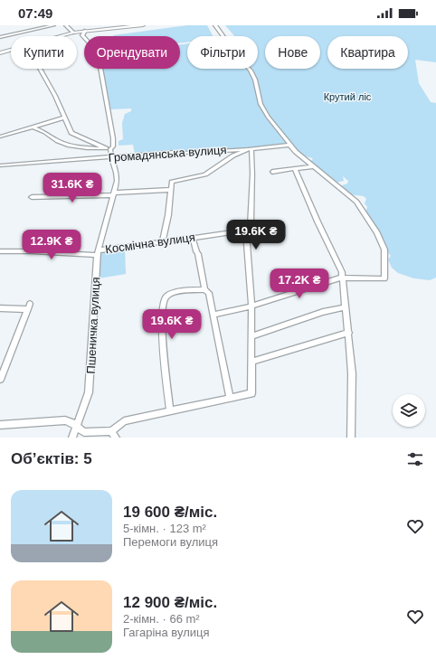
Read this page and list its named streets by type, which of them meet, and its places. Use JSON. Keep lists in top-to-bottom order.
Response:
{
  "streets": {
    "street": ["Громадянська вулиця", "Космічна вулиця", "Пшеничка вулиця"]
  },
  "crossings": [
    ["Громадянська вулиця", "Пшеничка вулиця"],
    ["Космічна вулиця", "Пшеничка вулиця"]
  ],
  "parks": ["Крутий ліс"],
  "page": {
    "status": "07:49",
    "chip": [
      "Купити",
      "Орендувати",
      "Фільтри",
      "Нове",
      "Квартира"
    ],
    "price": [
      "31.6K ₴",
      "19.6K ₴",
      "12.9K ₴",
      "17.2K ₴",
      "19.6K ₴"
    ],
    "heading": "Об’єктів: 5",
    "list": [
      {
        "name": "19 600 ₴/міс.",
        "note": "5-кімн. · 123 m² · Перемоги вулиця"
      },
      {
        "name": "12 900 ₴/міс.",
        "note": "2-кімн. · 66 m² · Гагаріна вулиця"
      }
    ]
  }
}
